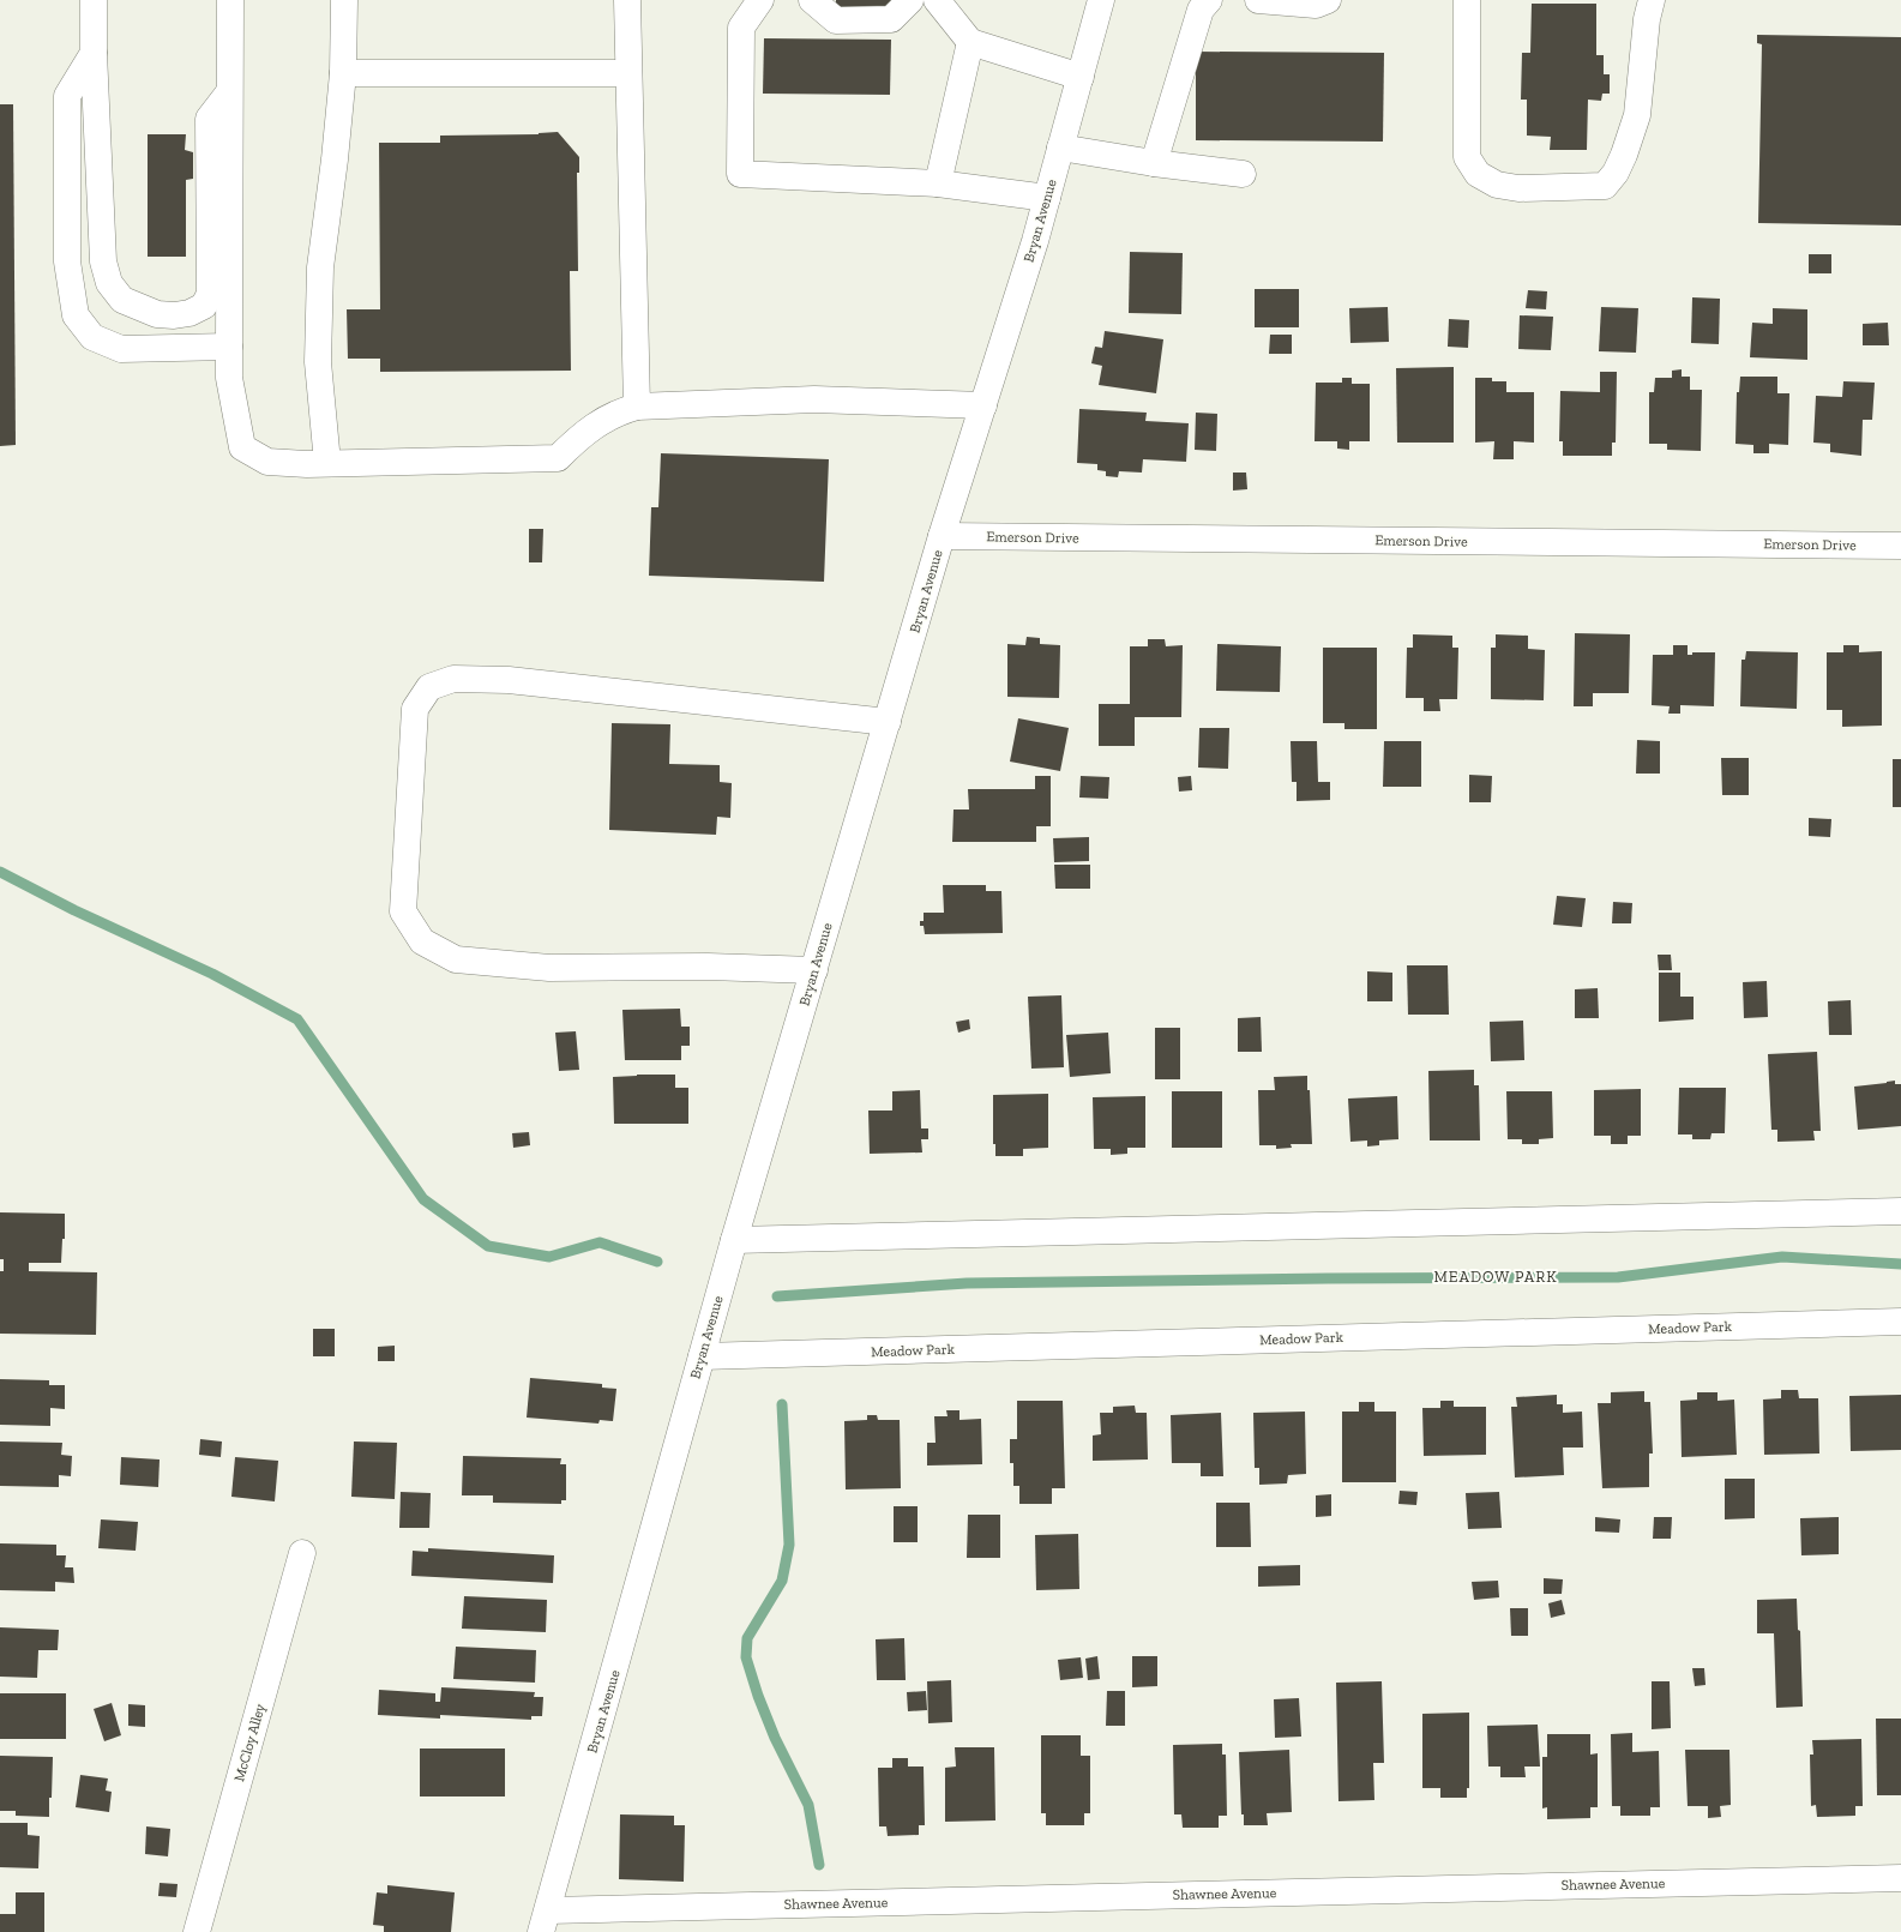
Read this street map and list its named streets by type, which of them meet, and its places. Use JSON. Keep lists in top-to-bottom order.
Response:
{
  "streets": {
    "street": [
      "Bryan Avenue",
      "Emerson Drive",
      "Meadow Park",
      "McCloy Alley",
      "Shawnee Avenue"
    ]
  },
  "crossings": [
    ["Bryan Avenue", "Emerson Drive"],
    ["Bryan Avenue", "Meadow Park"],
    ["Bryan Avenue", "Shawnee Avenue"]
  ],
  "districts": ["MEADOW PARK"]
}
